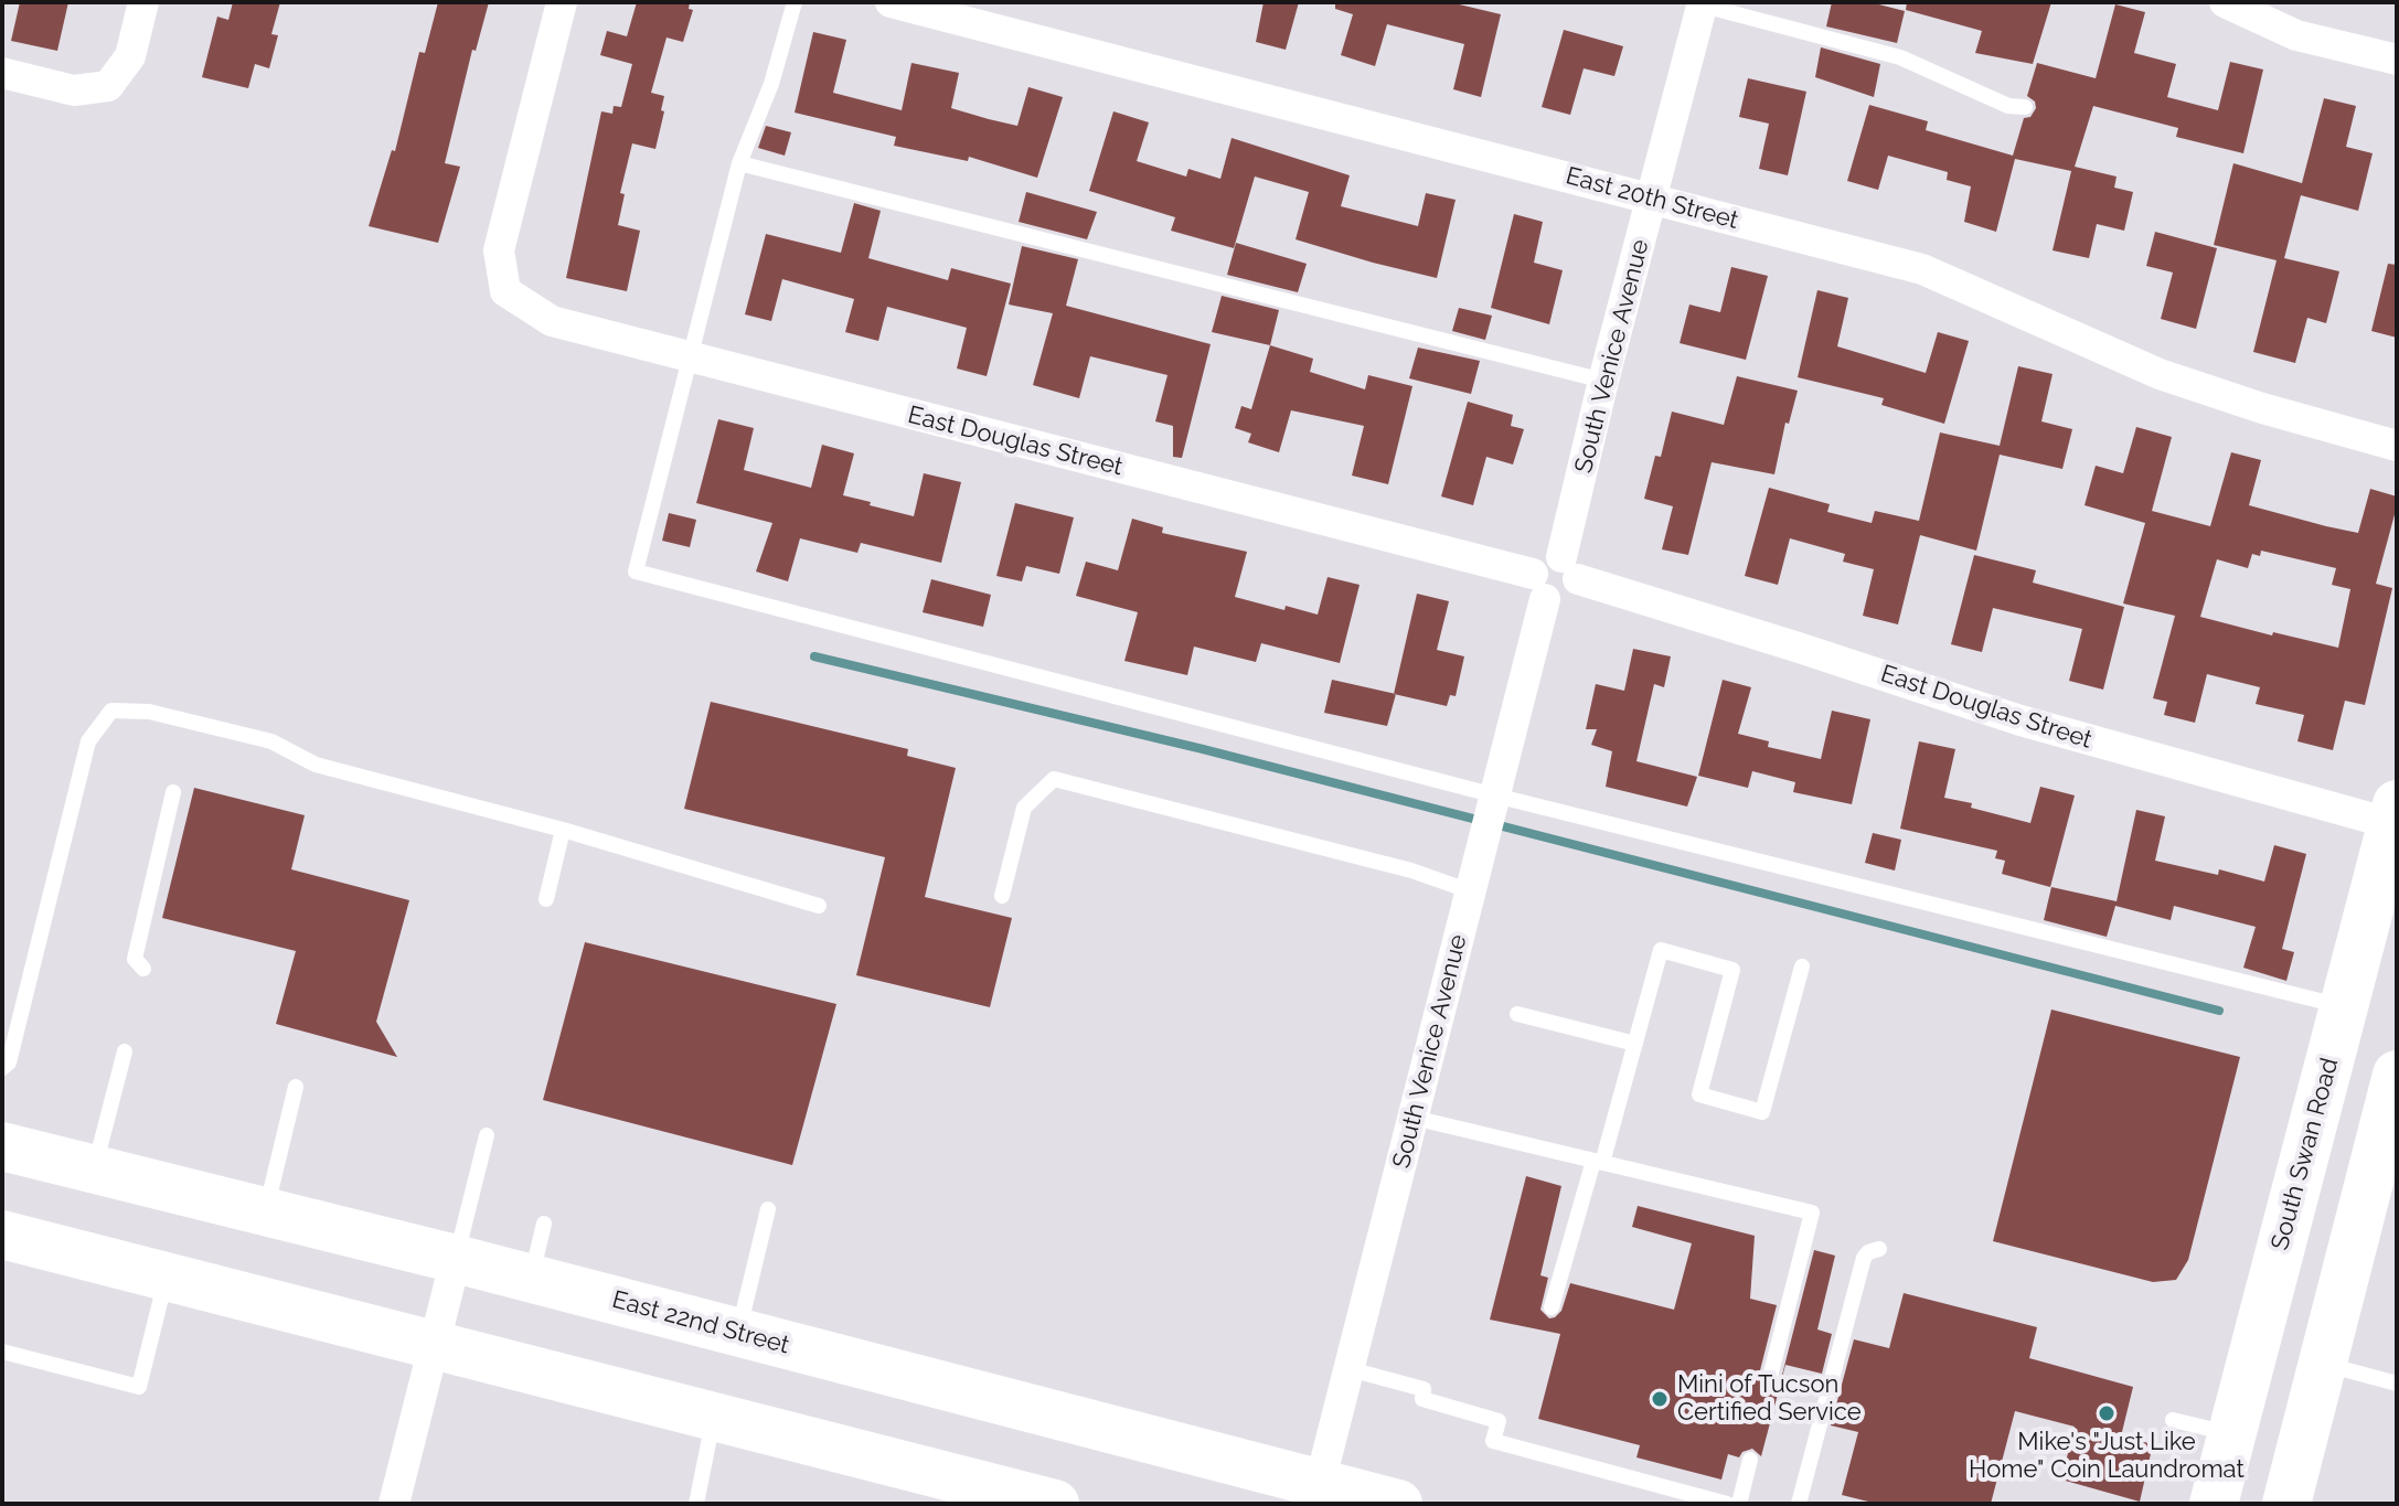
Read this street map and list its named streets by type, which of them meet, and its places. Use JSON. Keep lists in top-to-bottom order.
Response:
{
  "streets": {
    "main road": ["South Swan Road", "East 22nd Street"],
    "street": ["East 20th Street", "South Venice Avenue", "East Douglas Street"]
  },
  "crossings": [
    ["East 20th Street", "South Venice Avenue"],
    ["South Venice Avenue", "East Douglas Street"],
    ["South Venice Avenue", "East 22nd Street"],
    ["East Douglas Street", "South Swan Road"]
  ],
  "places": ["Mini of Tucson Certified Service", "Mike's \"Just Like Home\" Coin Laundromat"]
}
